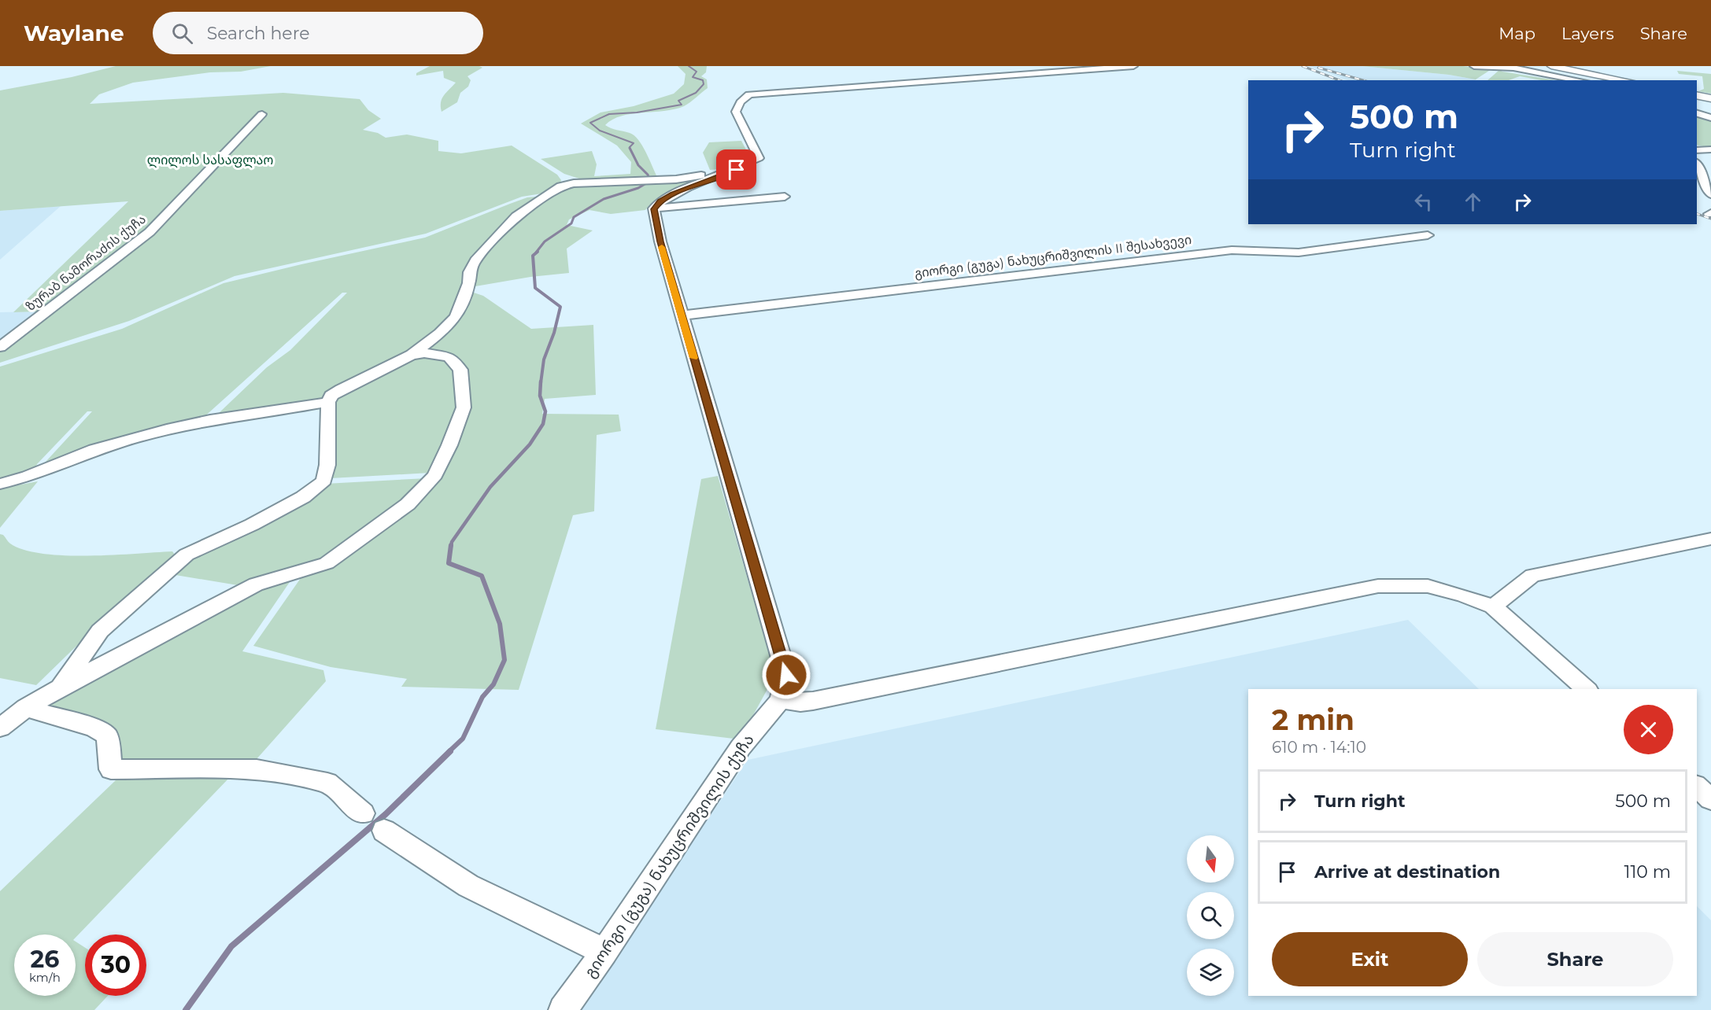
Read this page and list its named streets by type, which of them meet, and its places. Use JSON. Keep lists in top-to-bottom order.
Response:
{
  "streets": {
    "street": ["გიორგი (გუგა) ნახუცრიშვილის II შესახვევი", "ზურაბ ნამორაძის ქუჩა", "გიორგი (გუგა) ნახუცრიშვილის ქუჩა"]
  },
  "crossings": [
    ["გიორგი (გუგა) ნახუცრიშვილის II შესახვევი", "გიორგი (გუგა) ნახუცრიშვილის ქუჩა"]
  ],
  "parks": ["ლილოს სასაფლაო"],
  "north": "bottom",
  "page": {
    "header": "Waylane",
    "search": "Search here",
    "nav": ["Map", "Layers", "Share"],
    "turn": ["500 m", "Turn right"],
    "heading": ["2 min", "610 m · 14:10"],
    "list": [
      {
        "name": "Turn right",
        "value": "500 m"
      },
      {
        "name": "Arrive at destination",
        "value": "110 m"
      }
    ],
    "buttons": ["Exit", "Share"],
    "speed": "26 km/h",
    "limit": "30"
  }
}
